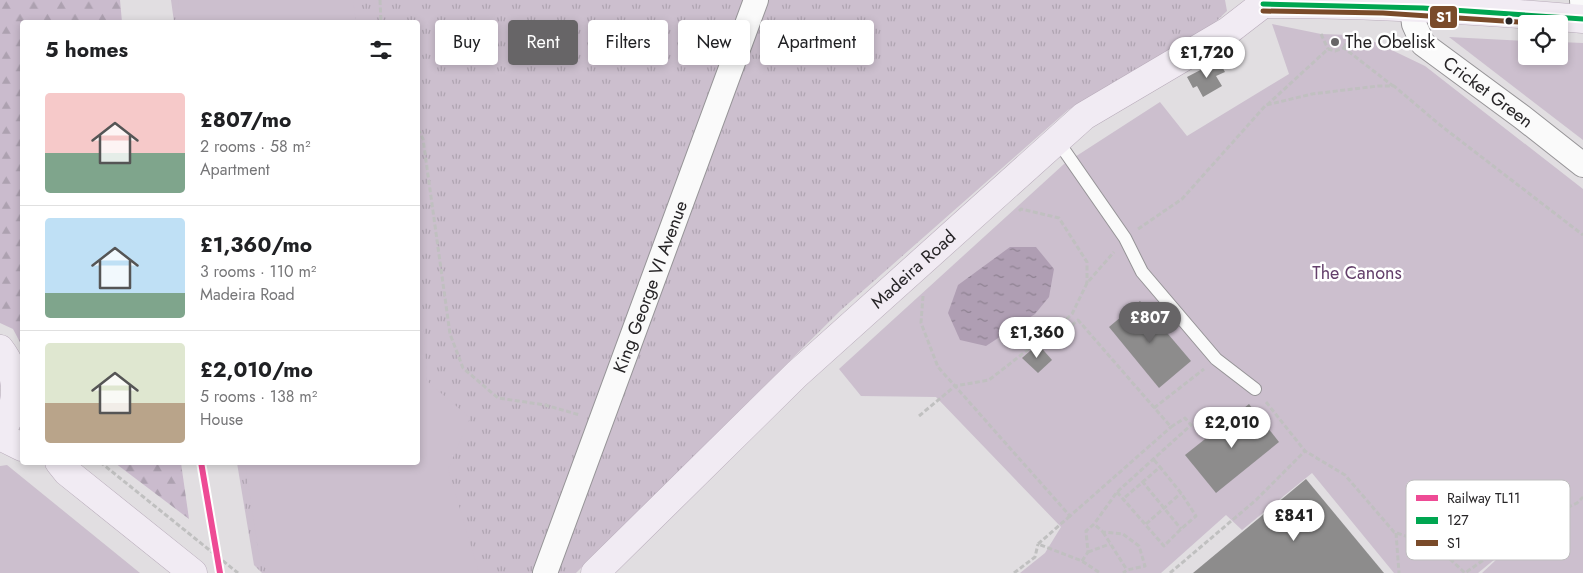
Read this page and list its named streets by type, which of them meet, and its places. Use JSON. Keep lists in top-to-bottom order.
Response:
{
  "streets": {
    "main road": ["Madeira Road"],
    "street": ["Cricket Green", "King George VI Avenue"]
  },
  "parks": ["The Canons"],
  "places": ["The Obelisk"],
  "lines": ["transit line 127", "transit line S1", "rail line TL11"],
  "legend": ["Railway TL11", "127", "S1"],
  "page": {
    "chip": [
      "Buy",
      "Rent",
      "Filters",
      "New",
      "Apartment"
    ],
    "heading": "5 homes",
    "price": [
      "£1,720",
      "£807",
      "£1,360",
      "£2,010",
      "£841"
    ],
    "list": [
      {
        "name": "£807/mo",
        "note": "2 rooms · 58 m² · Apartment"
      },
      {
        "name": "£1,360/mo",
        "note": "3 rooms · 110 m² · Madeira Road"
      },
      {
        "name": "£2,010/mo",
        "note": "5 rooms · 138 m² · House"
      }
    ]
  }
}
